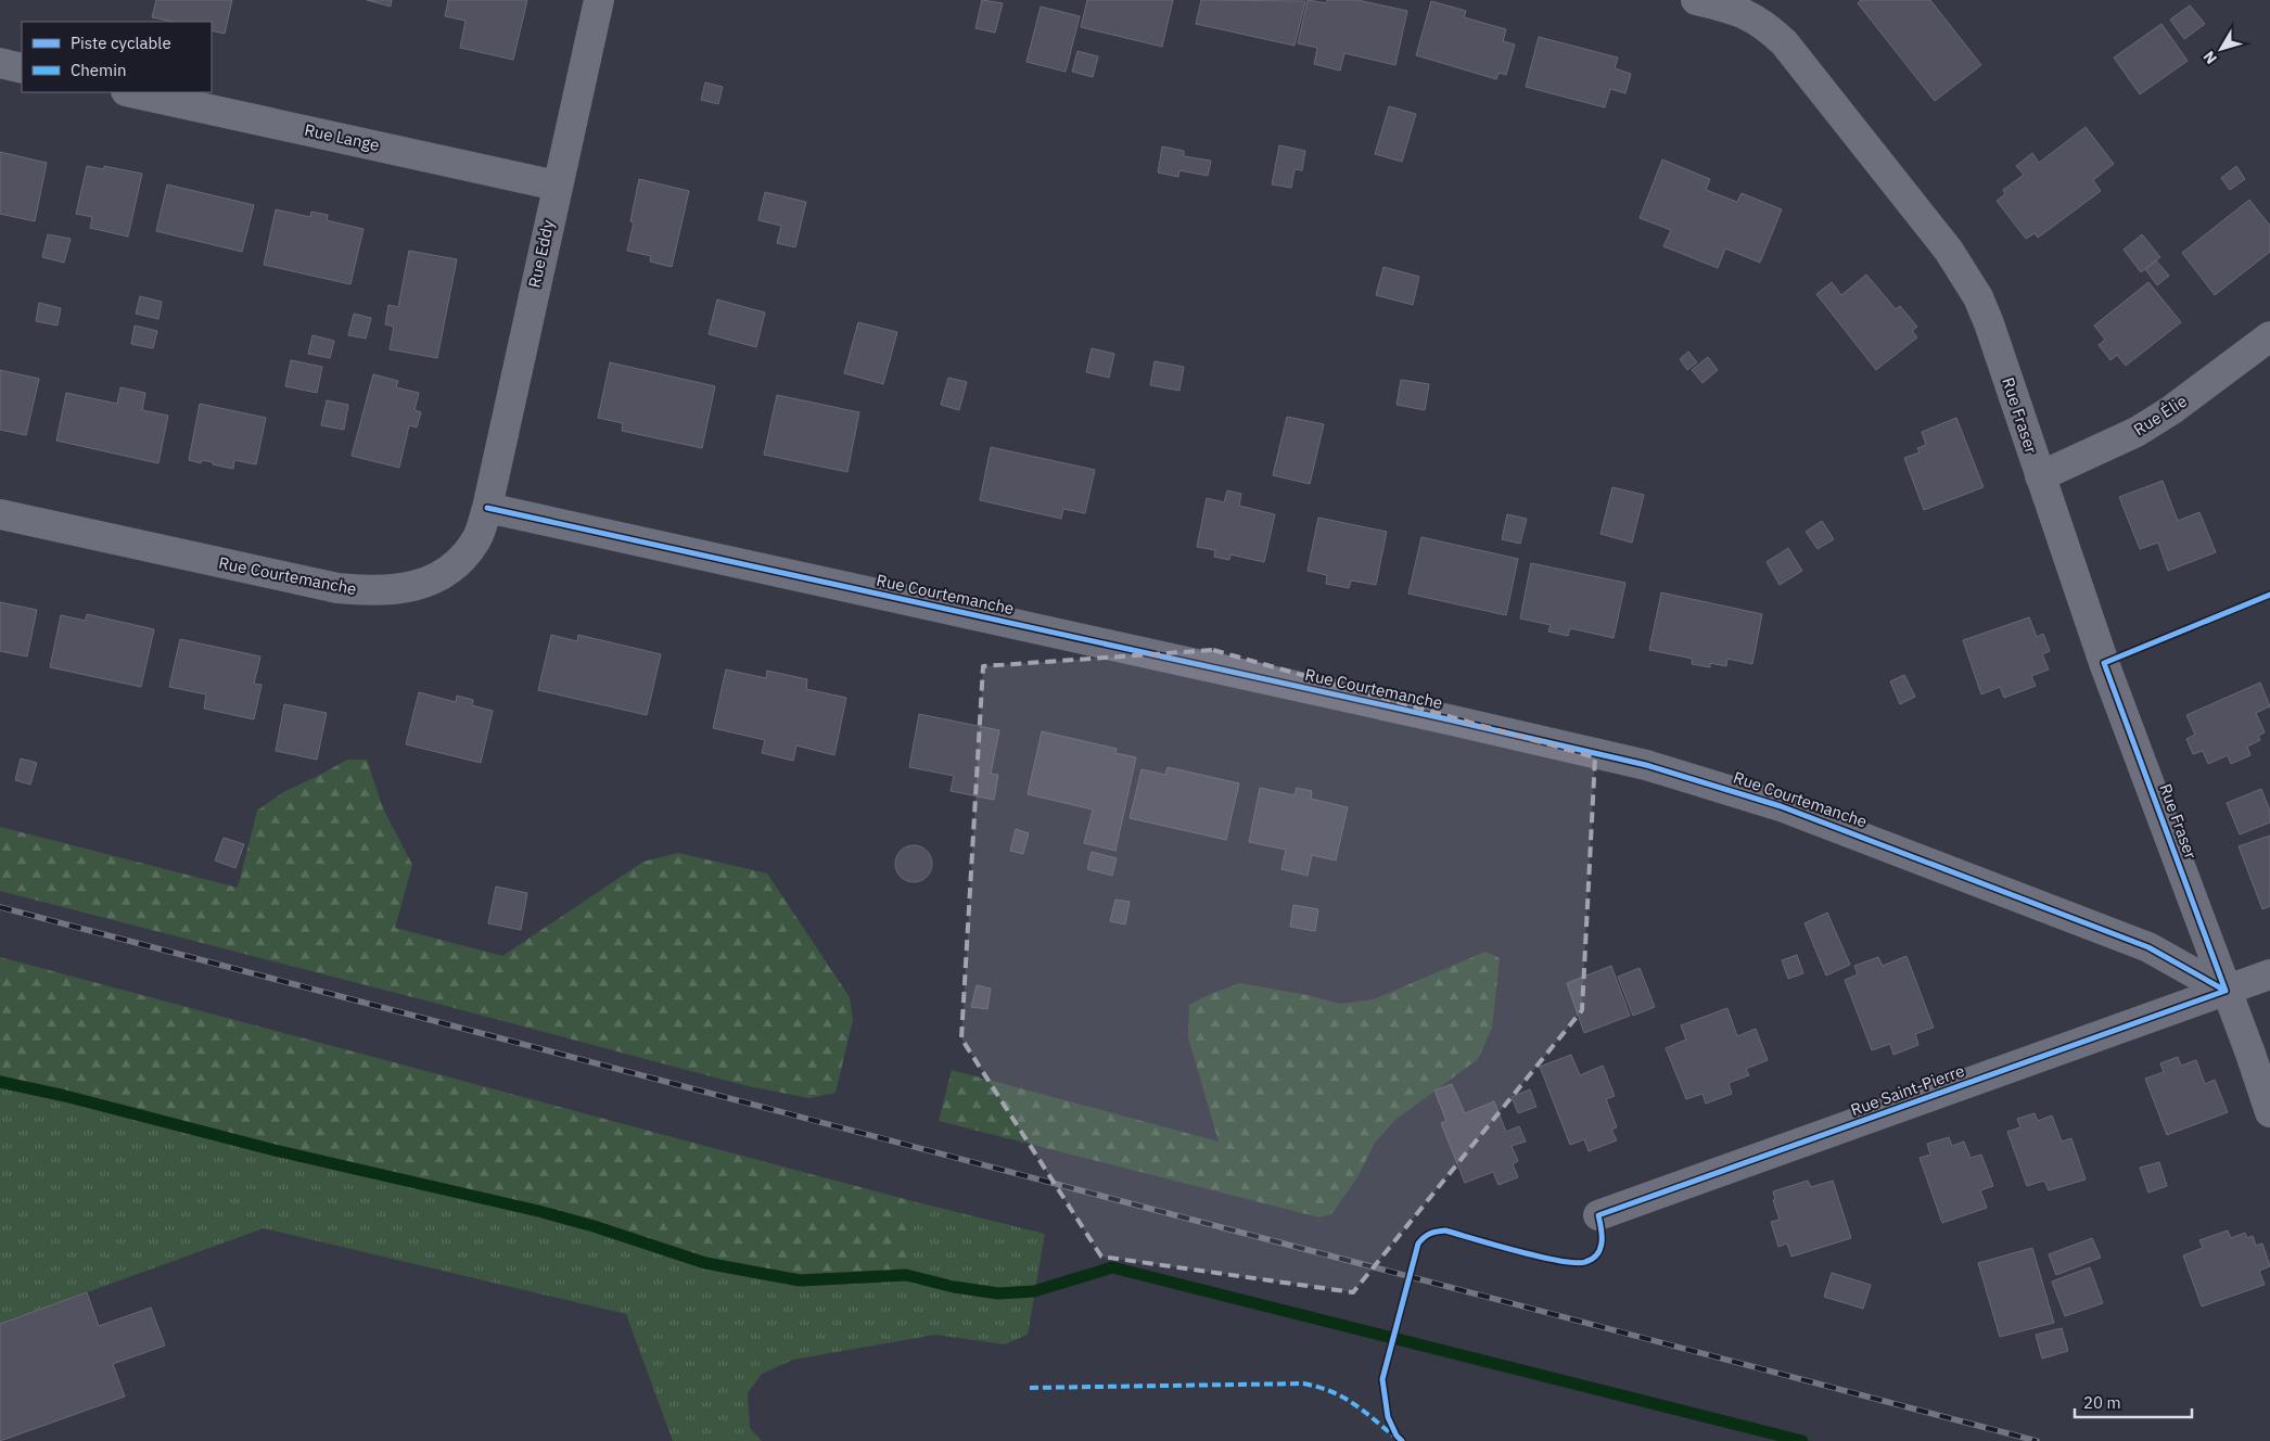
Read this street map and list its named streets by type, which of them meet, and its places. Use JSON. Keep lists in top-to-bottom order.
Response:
{
  "streets": {
    "street": [
      "Rue Lange",
      "Rue Eddy",
      "Rue Fraser",
      "Rue Élie",
      "Rue Courtemanche",
      "Rue Saint-Pierre"
    ]
  },
  "crossings": [
    ["Rue Lange", "Rue Eddy"],
    ["Rue Eddy", "Rue Courtemanche"],
    ["Rue Fraser", "Rue Élie"],
    ["Rue Fraser", "Rue Courtemanche"],
    ["Rue Fraser", "Rue Saint-Pierre"],
    ["Rue Courtemanche", "Rue Saint-Pierre"]
  ],
  "legend": ["Piste cyclable", "Chemin"],
  "scale_bar": "20 m",
  "north": "bottom left"
}
